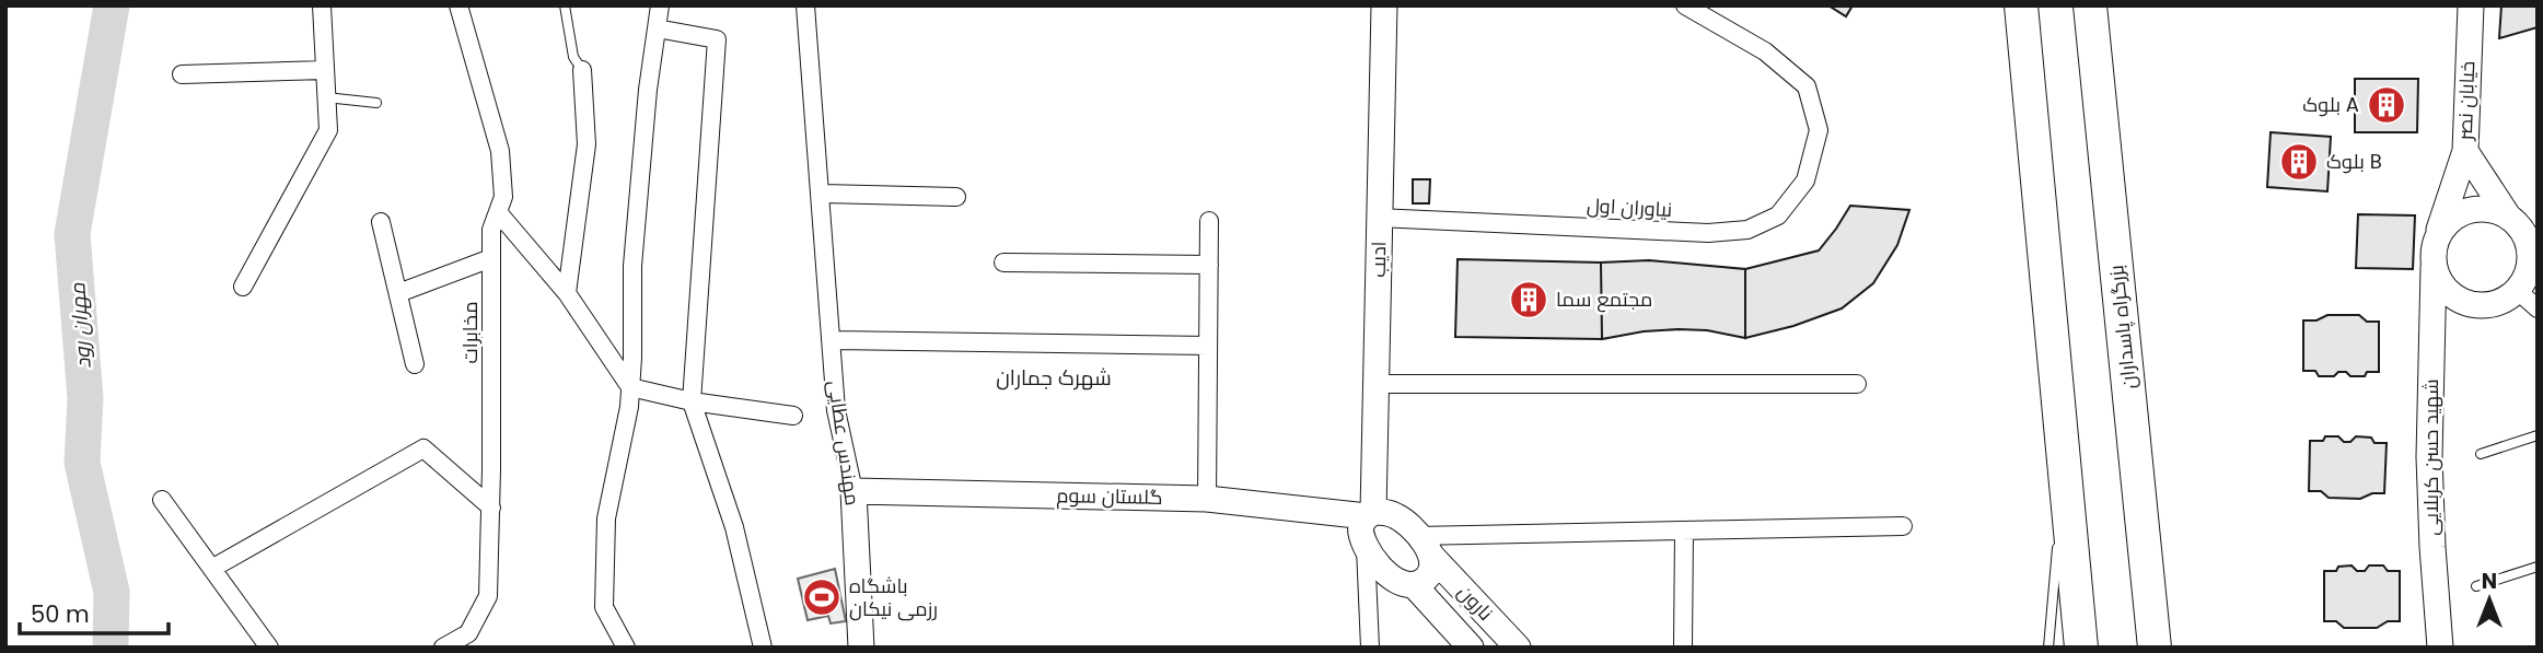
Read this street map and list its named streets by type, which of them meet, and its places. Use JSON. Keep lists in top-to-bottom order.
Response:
{
  "streets": {
    "highway": ["بزرگراه پاسداران"],
    "street": [
      "خیابان نصر",
      "نیاوران اول",
      "ادیب",
      "مخابرات",
      "مهندس عطایی",
      "شهید حسن کربلایی",
      "گلستان سوم",
      "نارون"
    ]
  },
  "crossings": [
    ["خیابان نصر", "شهید حسن کربلایی"],
    ["نیاوران اول", "ادیب"],
    ["ادیب", "گلستان سوم"],
    ["ادیب", "نارون"],
    ["مهندس عطایی", "گلستان سوم"],
    ["گلستان سوم", "نارون"]
  ],
  "districts": ["شهرک جماران"],
  "water": ["مهران رود"],
  "places": {
    "building": ["بلوک A", "بلوک B", "مجتمع سما"],
    "sports": ["باشگاه رزمی نیکان"]
  },
  "scale_bar": "50 m",
  "north": "top"
}
